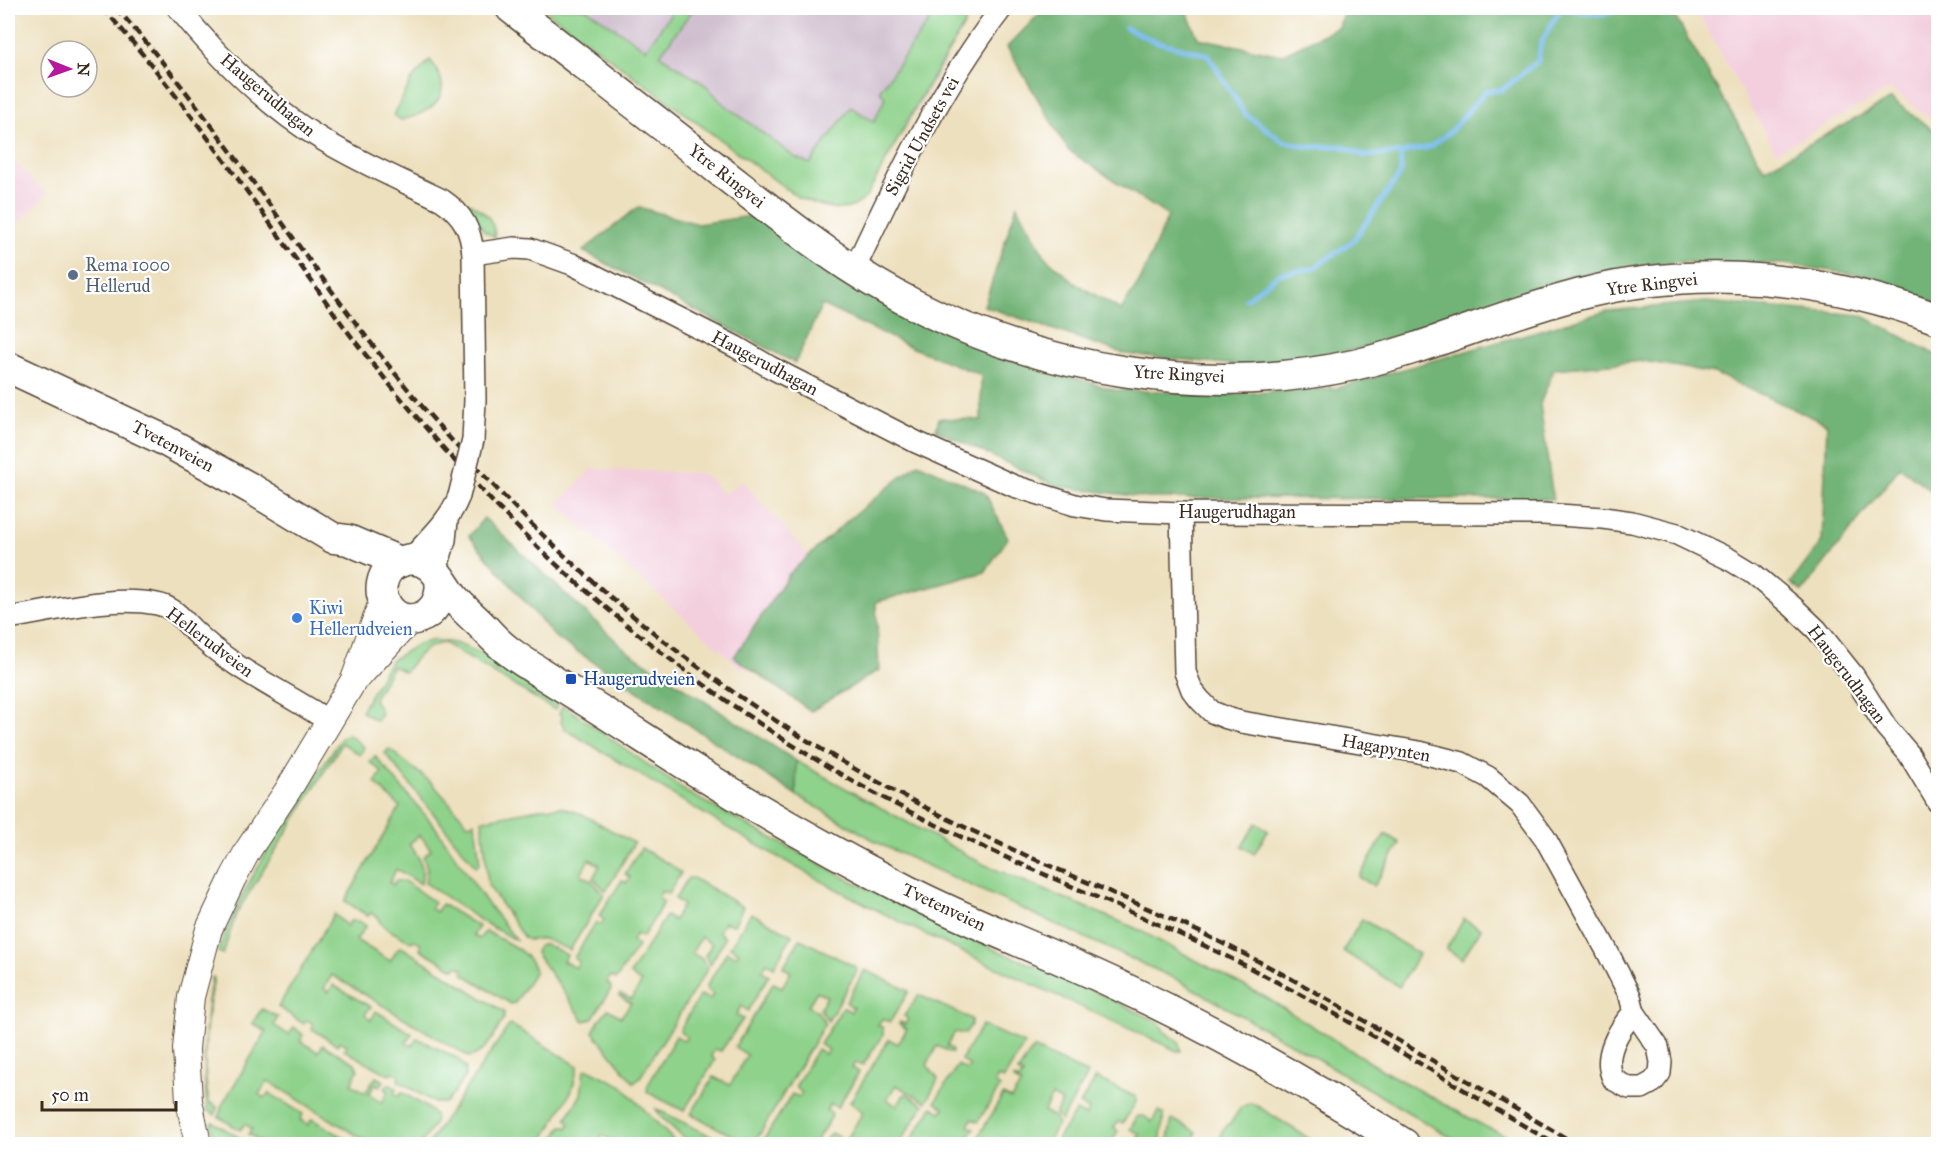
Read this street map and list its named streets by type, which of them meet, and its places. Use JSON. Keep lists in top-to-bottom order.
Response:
{
  "streets": {
    "main road": ["Ytre Ringvei", "Tvetenveien"],
    "street": [
      "Haugerudhagan",
      "Sigrid Undsets vei",
      "Hellerudveien",
      "Hagapynten"
    ]
  },
  "crossings": [
    ["Haugerudhagan", "Tvetenveien"],
    ["Haugerudhagan", "Hagapynten"],
    ["Sigrid Undsets vei", "Ytre Ringvei"]
  ],
  "places": {
    "other": ["Rema 1000 Hellerud", "Kiwi Hellerudveien"],
    "transit": ["Haugerudveien"]
  },
  "scale_bar": "50 m",
  "north": "right"
}
